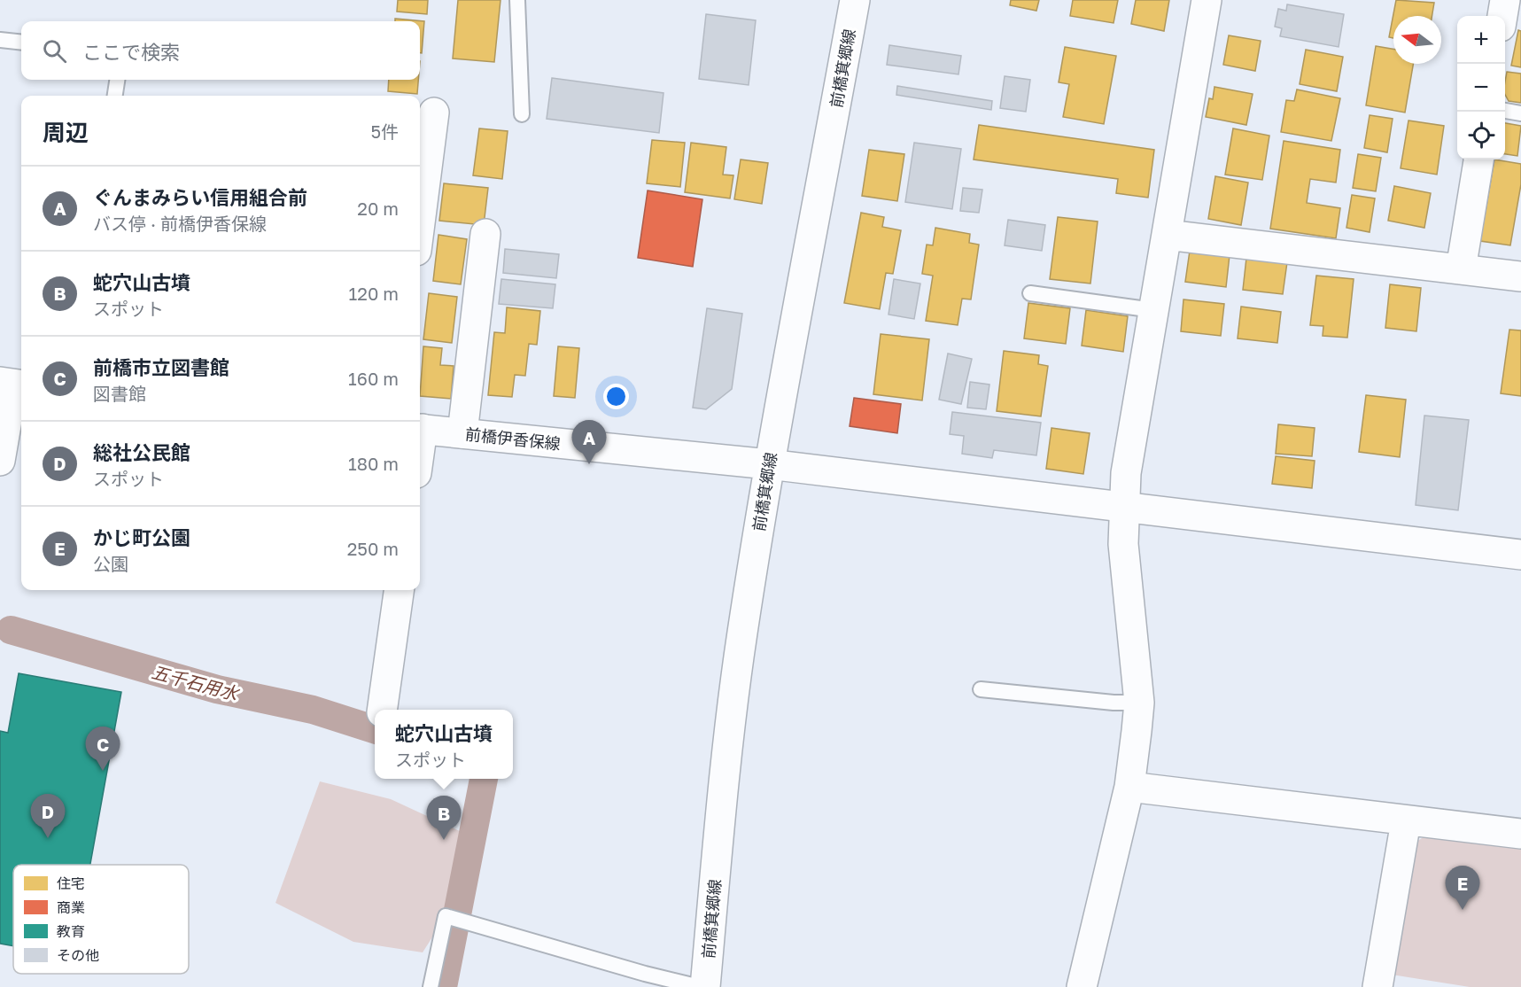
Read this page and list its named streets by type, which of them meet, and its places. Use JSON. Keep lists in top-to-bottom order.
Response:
{
  "streets": {
    "street": ["前橋箕郷線", "前橋伊香保線"]
  },
  "crossings": [
    ["前橋箕郷線", "前橋伊香保線"]
  ],
  "water": ["五千石用水"],
  "legend": [
    "住宅",
    "商業",
    "教育",
    "その他"
  ],
  "north": "left",
  "page": {
    "map_buttons": ["+", "−"],
    "search": "ここで検索",
    "heading": ["周辺", "5件"],
    "list": [
      {
        "mark": "A",
        "name": "ぐんまみらい信用組合前",
        "note": "バス停 · 前橋伊香保線",
        "value": "20 m"
      },
      {
        "mark": "B",
        "name": "蛇穴山古墳",
        "note": "スポット",
        "value": "120 m"
      },
      {
        "mark": "C",
        "name": "前橋市立図書館",
        "note": "図書館",
        "value": "160 m"
      },
      {
        "mark": "D",
        "name": "総社公民館",
        "note": "スポット",
        "value": "180 m"
      },
      {
        "mark": "E",
        "name": "かじ町公園",
        "note": "公園",
        "value": "250 m"
      }
    ],
    "pins": [
      "A",
      "C",
      "D",
      "B",
      "E"
    ],
    "popup": ["蛇穴山古墳", "スポット"]
  }
}
